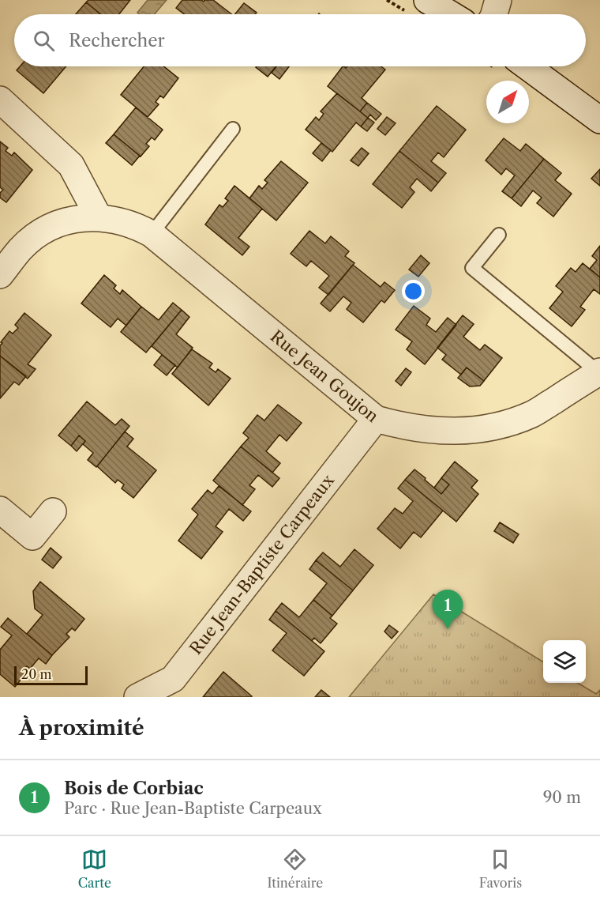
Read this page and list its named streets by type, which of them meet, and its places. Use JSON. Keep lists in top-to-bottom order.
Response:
{
  "streets": {
    "street": ["Rue Jean Goujon", "Rue Jean-Baptiste Carpeaux"]
  },
  "crossings": [
    ["Rue Jean Goujon", "Rue Jean-Baptiste Carpeaux"]
  ],
  "scale_bar": "20 m",
  "north": "top right",
  "page": {
    "search": "Rechercher",
    "pins": "1",
    "scale": "20 m",
    "heading": "À proximité",
    "list": [
      {
        "mark": "1",
        "name": "Bois de Corbiac",
        "note": "Parc · Rue Jean-Baptiste Carpeaux",
        "value": "90 m"
      }
    ],
    "nav": ["Carte", "Itinéraire", "Favoris"]
  }
}
